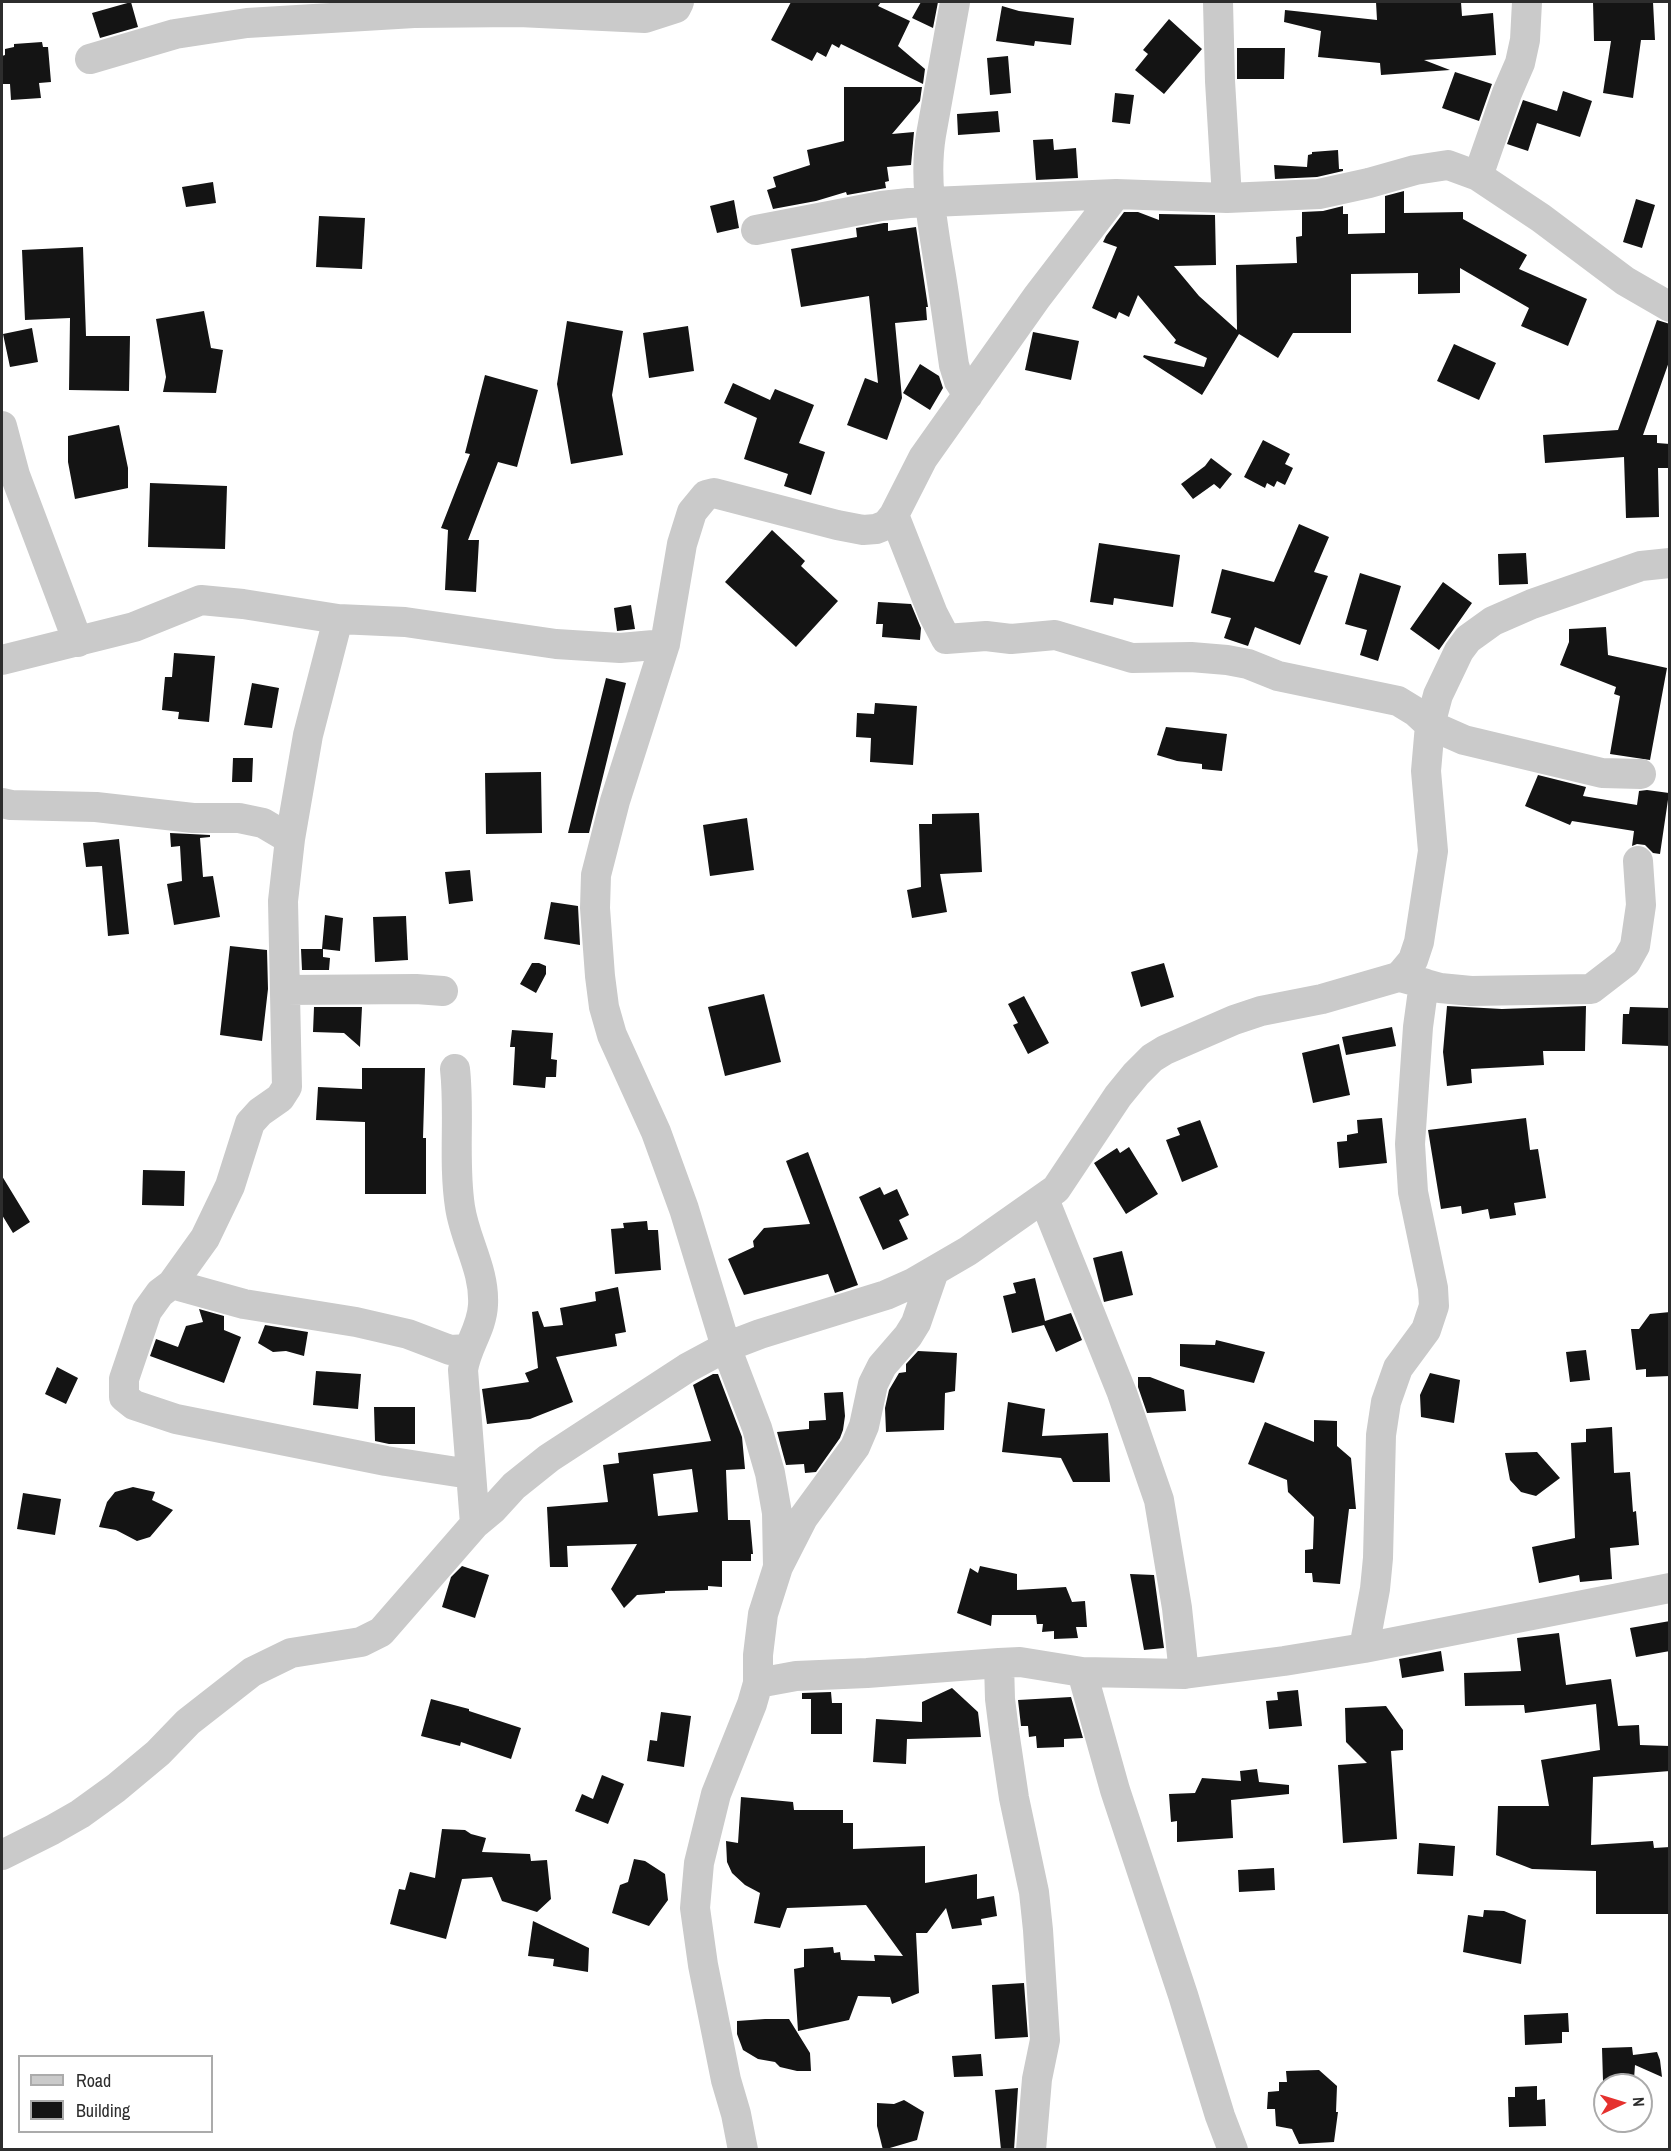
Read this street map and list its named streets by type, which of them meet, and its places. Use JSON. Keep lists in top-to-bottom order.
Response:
{
  "legend": ["Road", "Building"],
  "north": "right"
}
